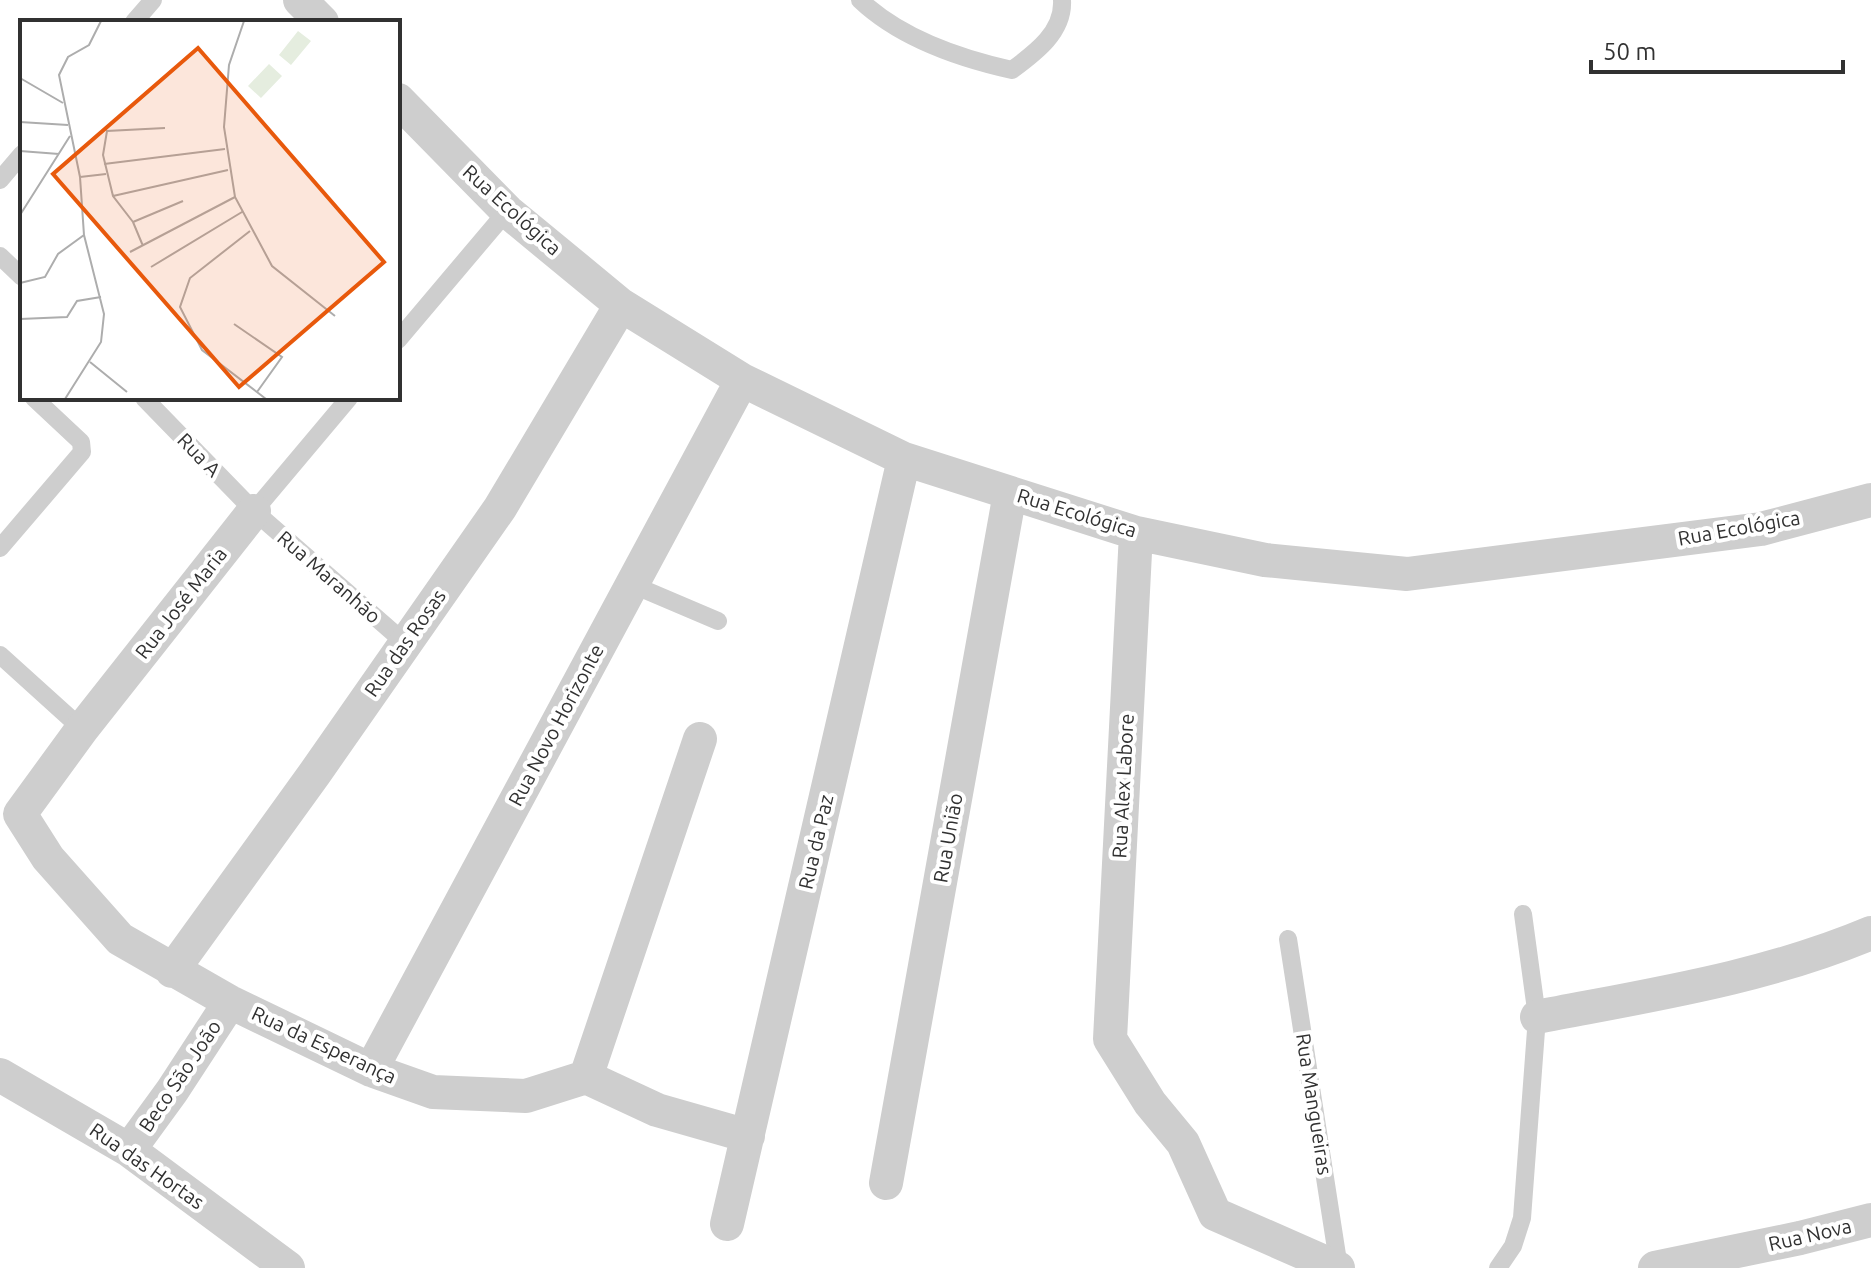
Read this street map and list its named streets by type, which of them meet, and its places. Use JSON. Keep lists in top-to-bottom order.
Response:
{
  "streets": {
    "street": [
      "Rua Ecológica",
      "Rua José Maria",
      "Rua das Rosas",
      "Rua Novo Horizonte",
      "Rua Alex Labore",
      "Rua União",
      "Rua da Paz",
      "Rua da Esperança",
      "Beco São João",
      "Rua das Hortas",
      "Rua Nova"
    ],
    "lane": ["Rua A", "Rua Maranhão", "Rua Mangueiras"]
  },
  "crossings": [
    ["Rua Ecológica", "Rua das Rosas"],
    ["Rua Ecológica", "Rua Novo Horizonte"],
    ["Rua Ecológica", "Rua Alex Labore"],
    ["Rua Ecológica", "Rua União"],
    ["Rua Ecológica", "Rua da Paz"],
    ["Rua A", "Rua Maranhão"],
    ["Rua A", "Rua José Maria"],
    ["Rua Maranhão", "Rua José Maria"],
    ["Rua Maranhão", "Rua das Rosas"],
    ["Rua José Maria", "Rua da Esperança"],
    ["Rua das Rosas", "Rua da Esperança"],
    ["Rua Novo Horizonte", "Rua da Esperança"],
    ["Rua Alex Labore", "Rua Mangueiras"],
    ["Rua da Esperança", "Beco São João"],
    ["Beco São João", "Rua das Hortas"]
  ],
  "scale_bar": "50 m"
}
